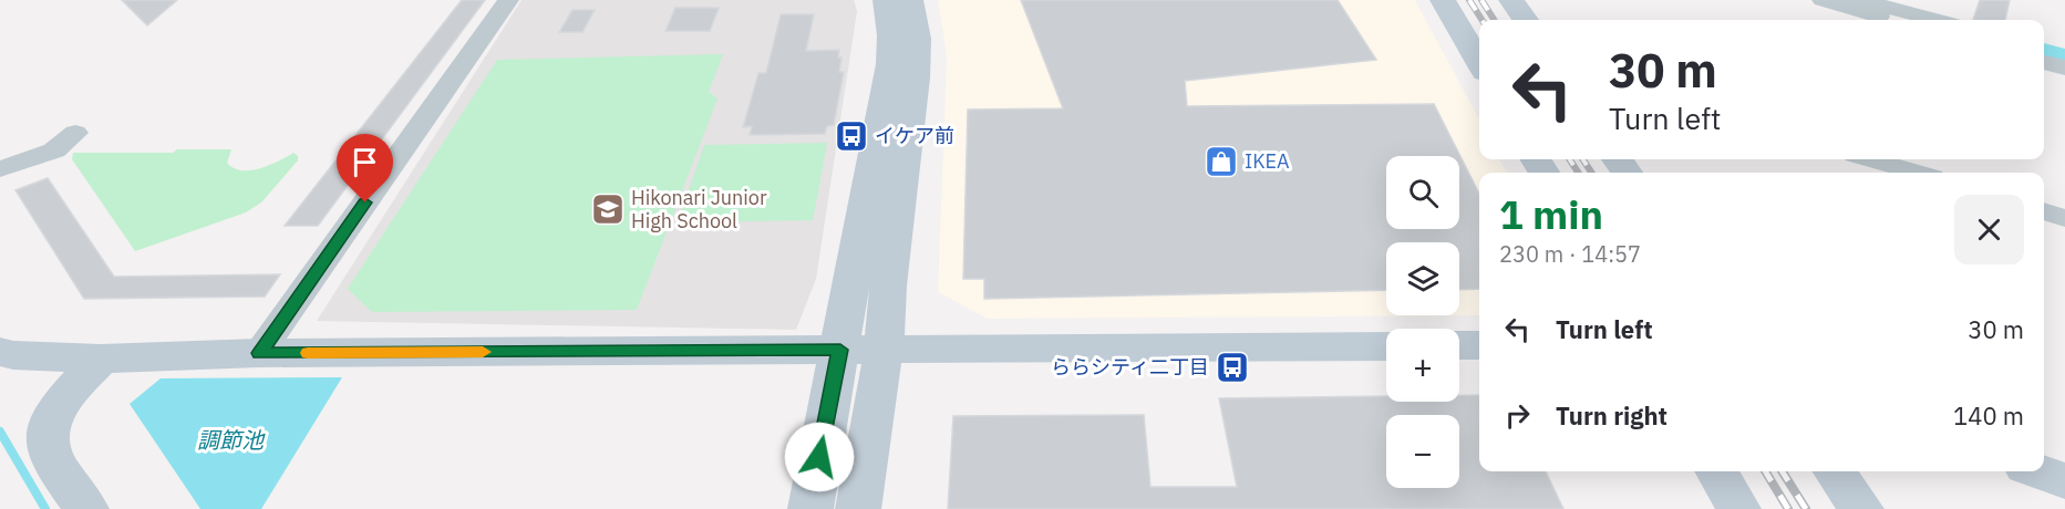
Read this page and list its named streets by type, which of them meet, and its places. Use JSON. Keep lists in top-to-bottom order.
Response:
{
  "water": ["調節池"],
  "places": {
    "bus stop": ["イケア前", "ららシティ二丁目"],
    "shop": ["IKEA"],
    "school or university": ["Hikonari Junior High School"]
  },
  "page": {
    "turn": ["30 m", "Turn left"],
    "map_buttons": ["+", "−"],
    "heading": ["1 min", "230 m · 14:57"],
    "list": [
      {
        "name": "Turn left",
        "value": "30 m"
      },
      {
        "name": "Turn right",
        "value": "140 m"
      }
    ]
  }
}
